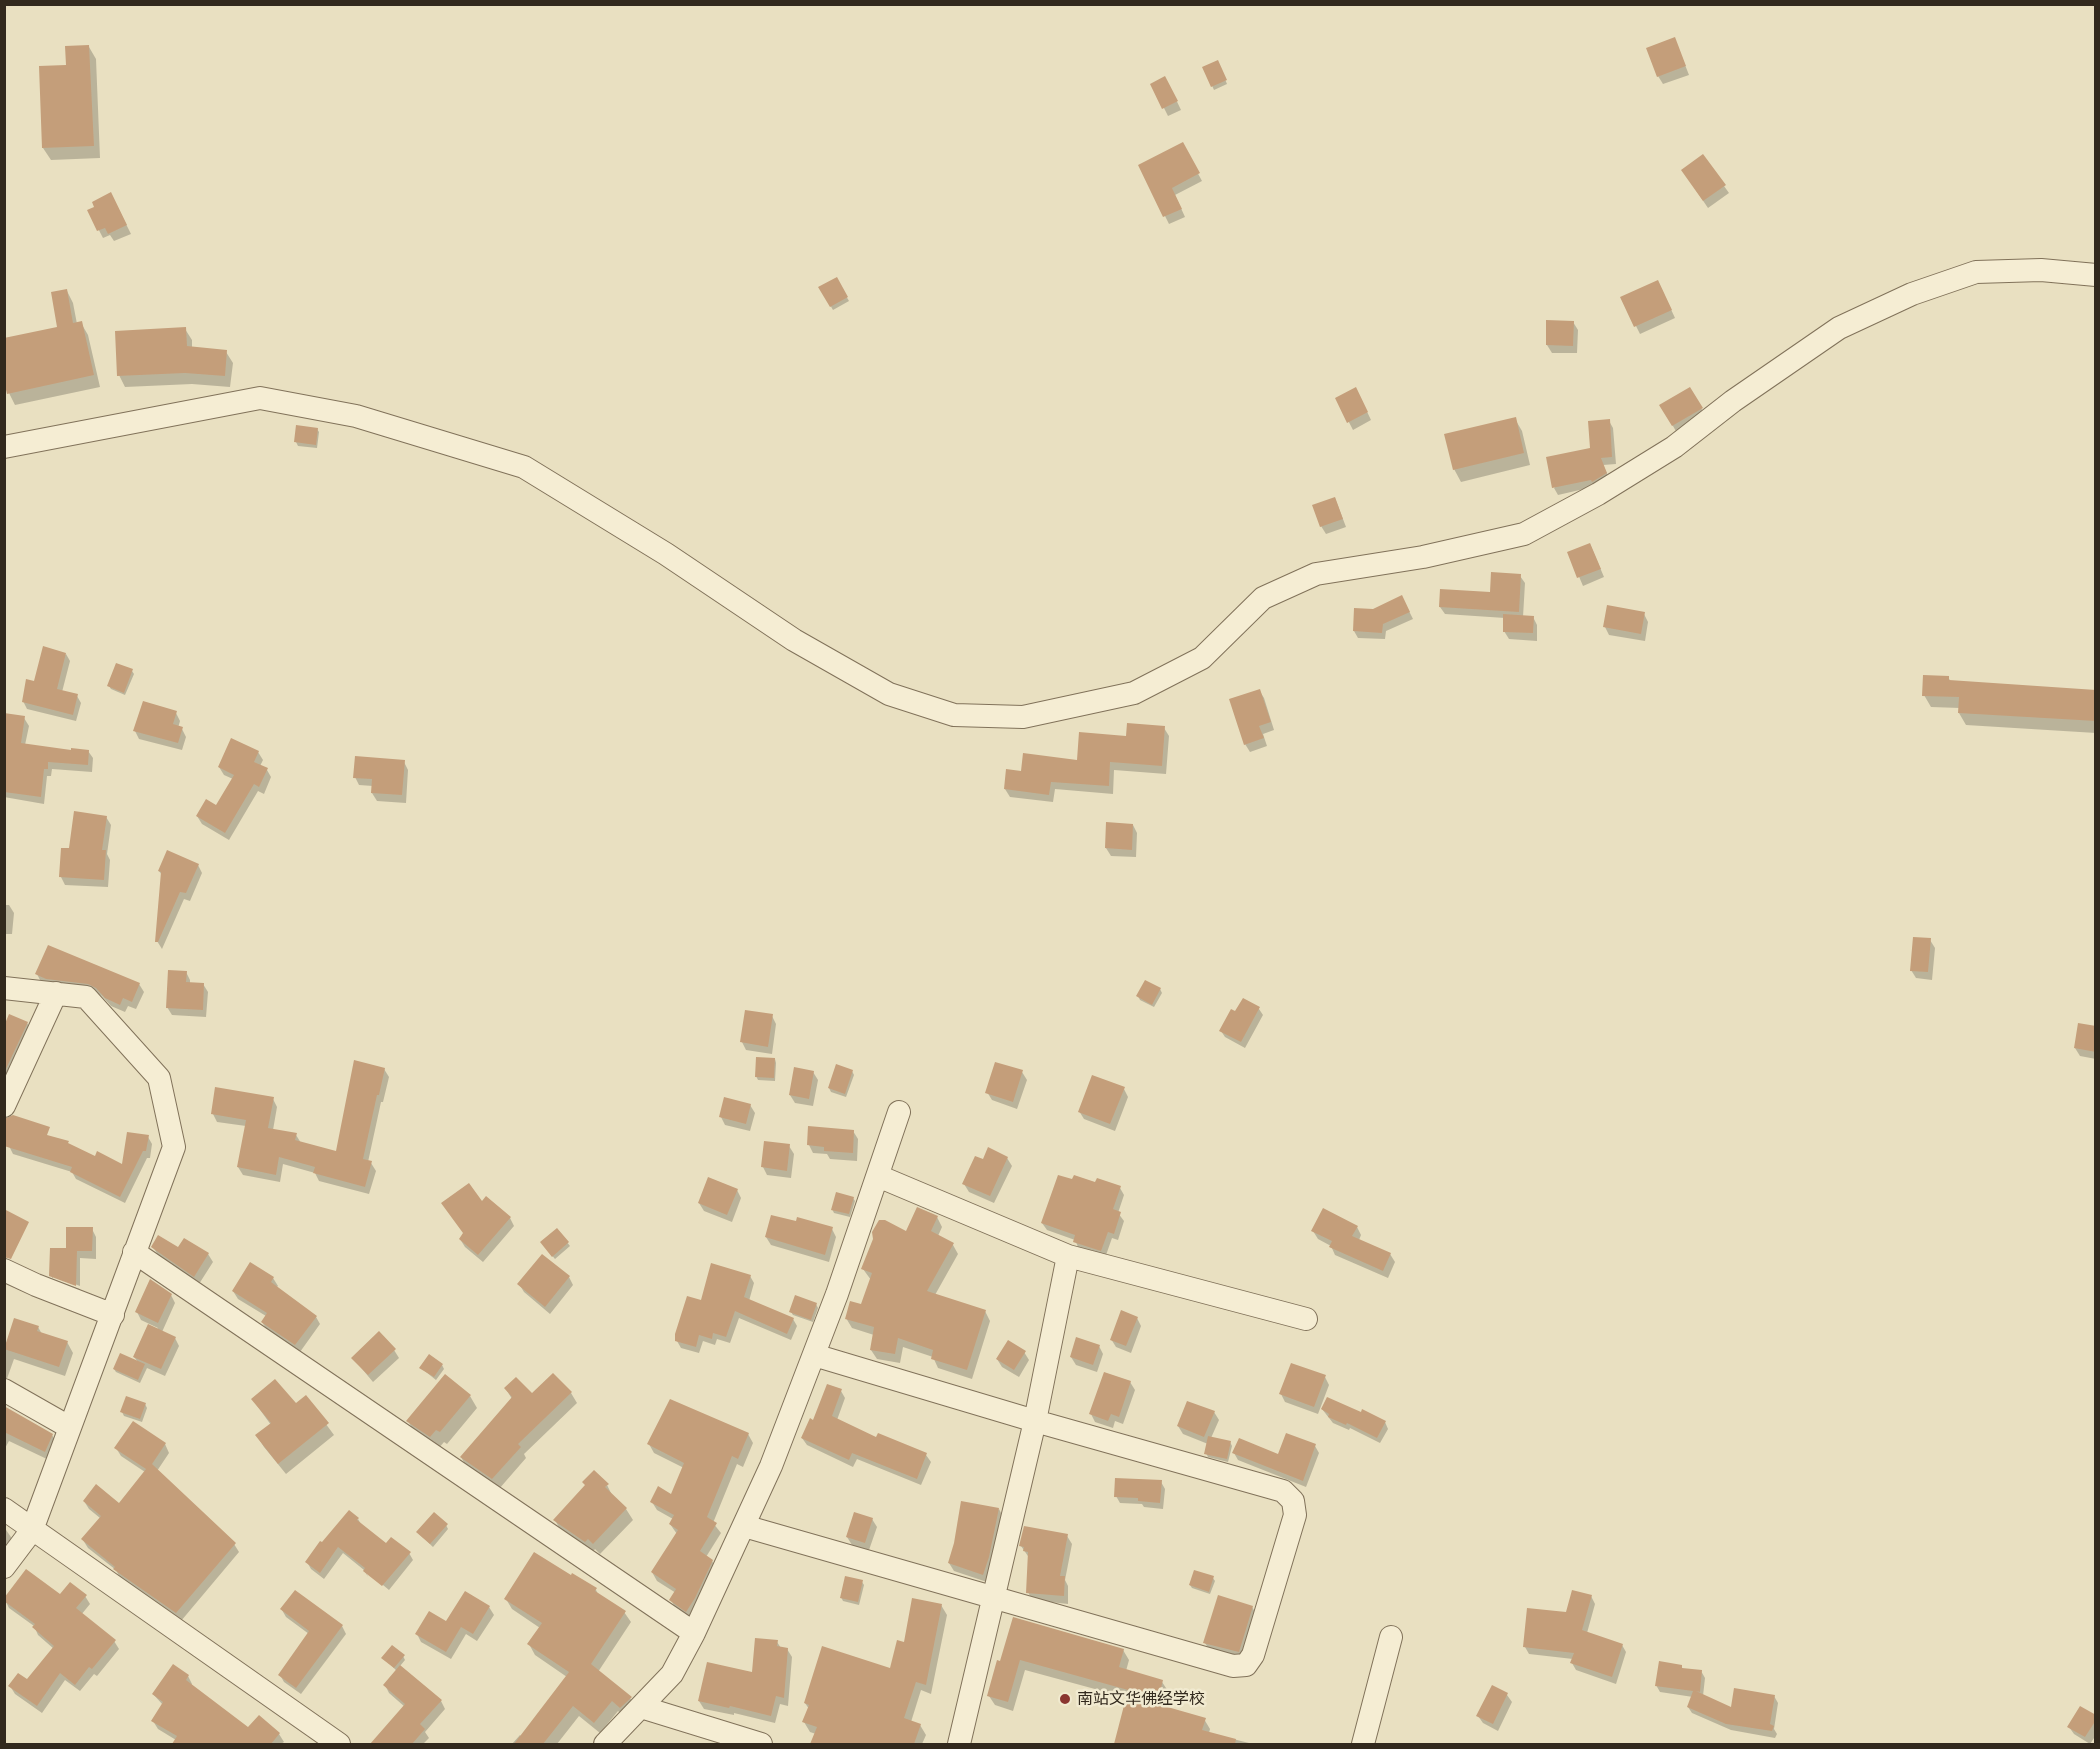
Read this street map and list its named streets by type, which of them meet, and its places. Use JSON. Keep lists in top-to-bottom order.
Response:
{
  "places": ["南站文华佛经学校"]
}
